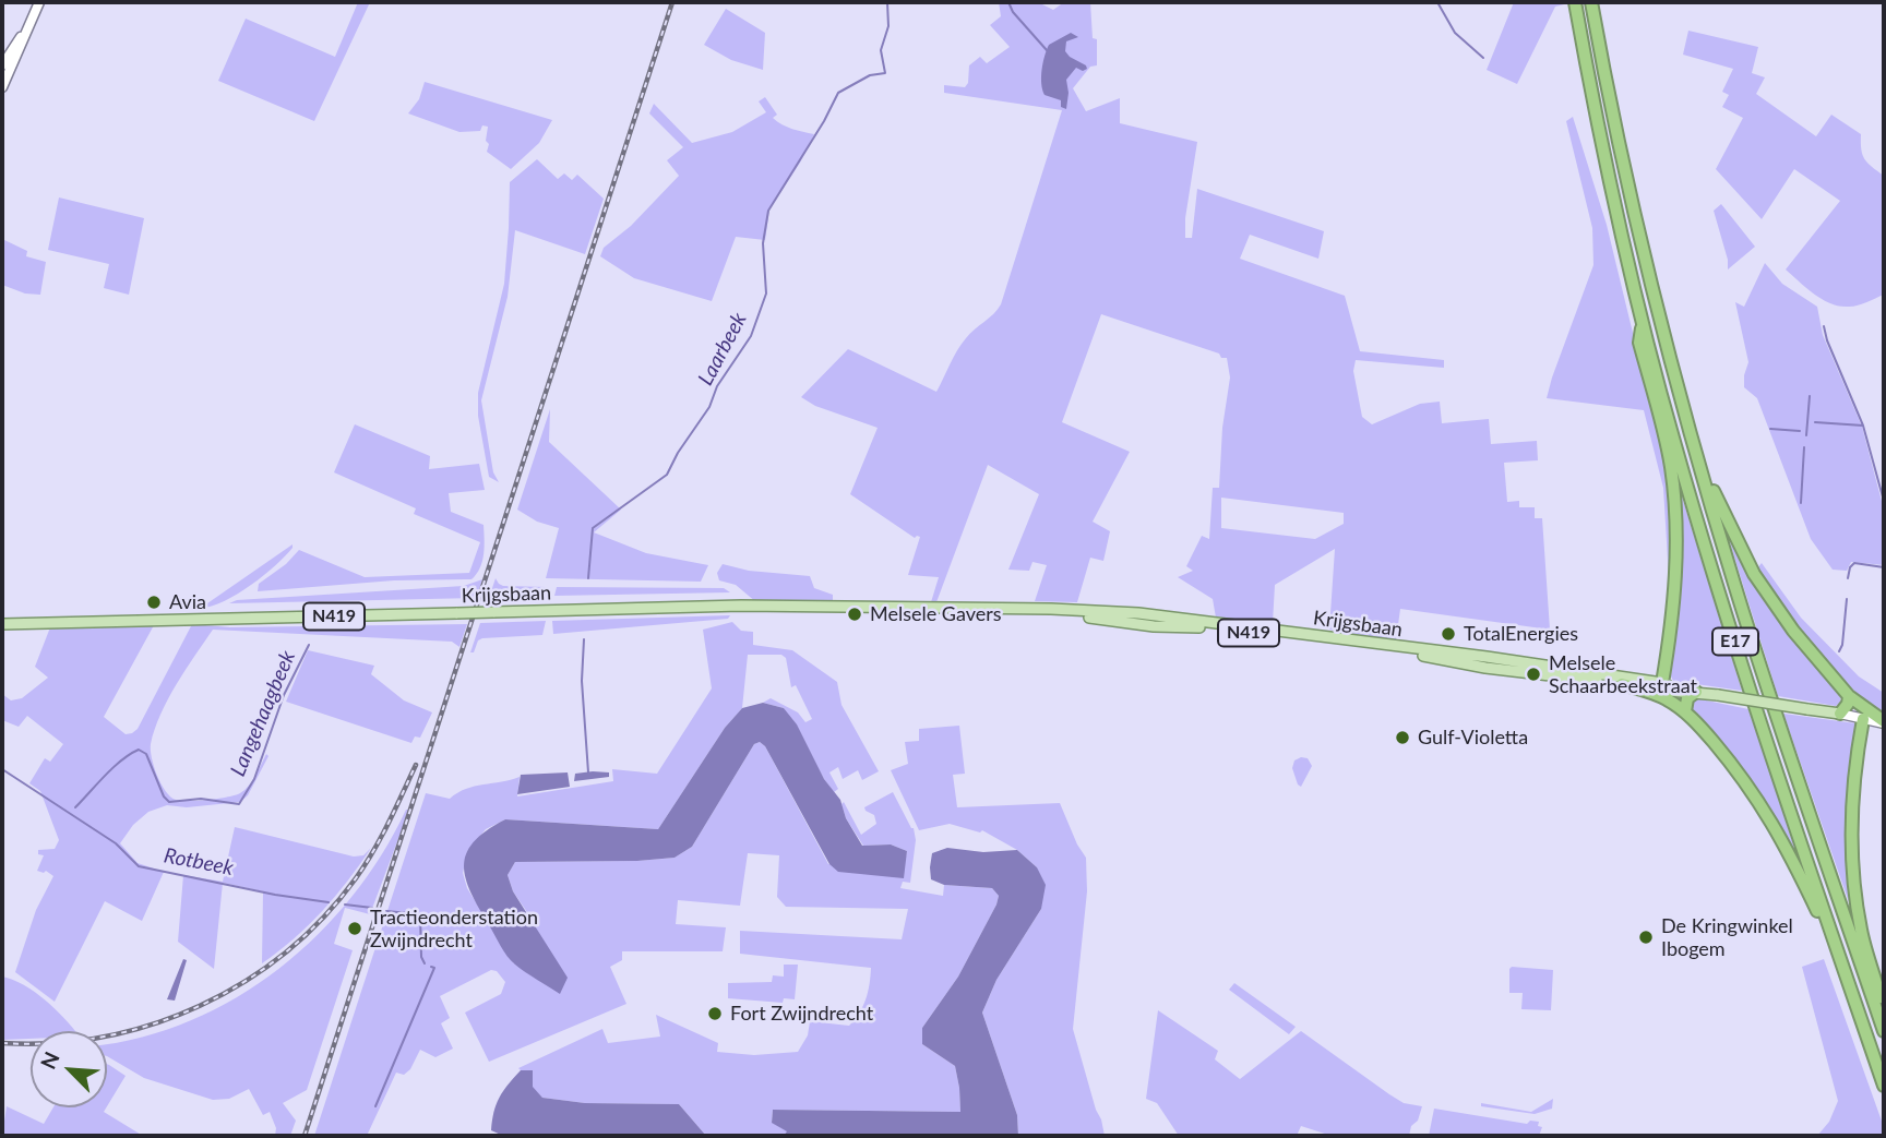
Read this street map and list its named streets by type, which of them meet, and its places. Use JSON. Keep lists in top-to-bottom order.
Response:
{
  "streets": {
    "highway": ["E17"],
    "main road": ["Krijgsbaan", "N419"]
  },
  "crossings": [
    ["Krijgsbaan", "N419"]
  ],
  "water": ["Laarbeek", "Langehaagbeek", "Rotbeek"],
  "places": [
    "Avia",
    "Melsele Gavers",
    "TotalEnergies",
    "Melsele Schaarbeekstraat",
    "Gulf-Violetta",
    "Tractieonderstation Zwijndrecht",
    "De Kringwinkel Ibogem",
    "Fort Zwijndrecht"
  ],
  "north": "top left"
}
